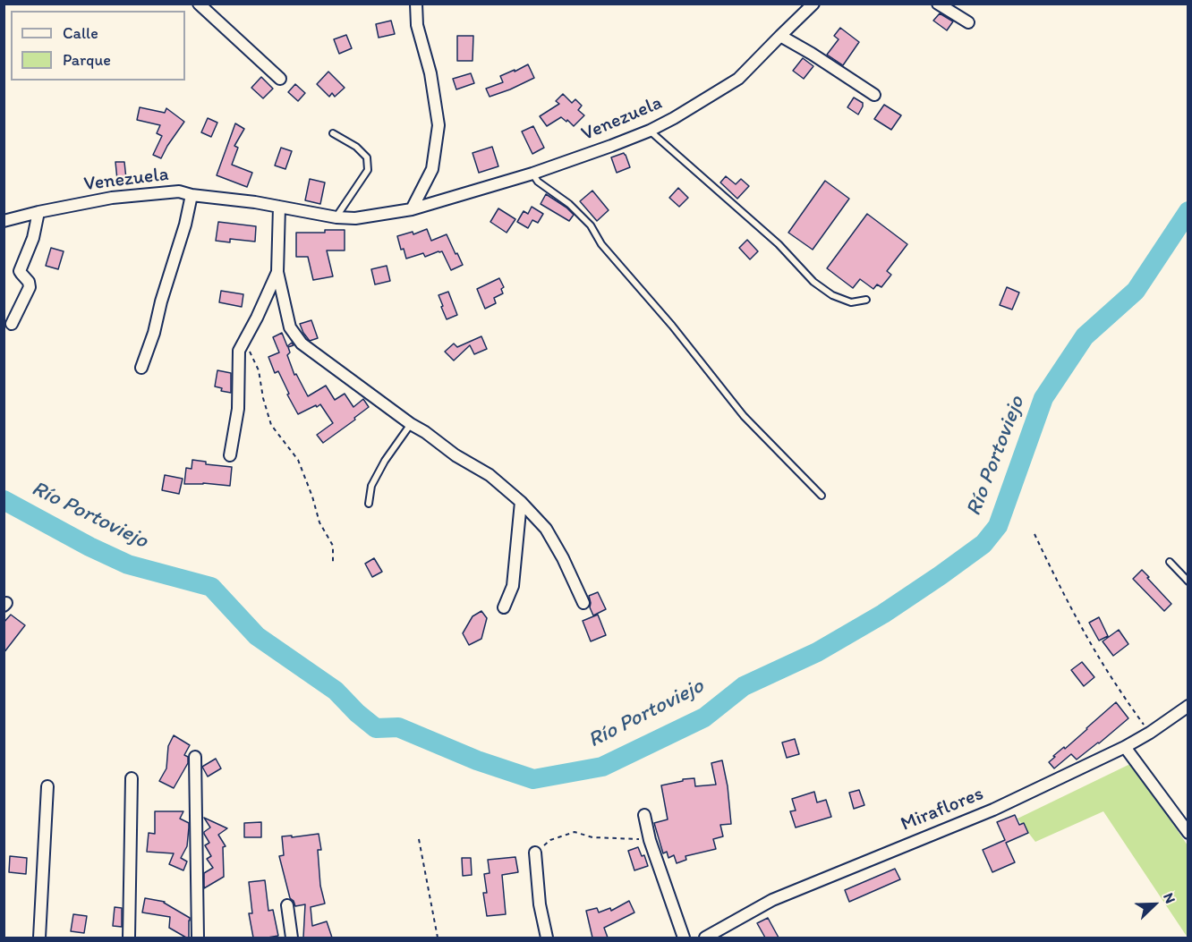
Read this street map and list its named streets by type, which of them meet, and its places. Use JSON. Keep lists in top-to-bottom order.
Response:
{
  "streets": {
    "street": ["Venezuela", "Miraflores"]
  },
  "water": ["Río Portoviejo"],
  "legend": ["Calle", "Parque"],
  "north": "top right"
}
